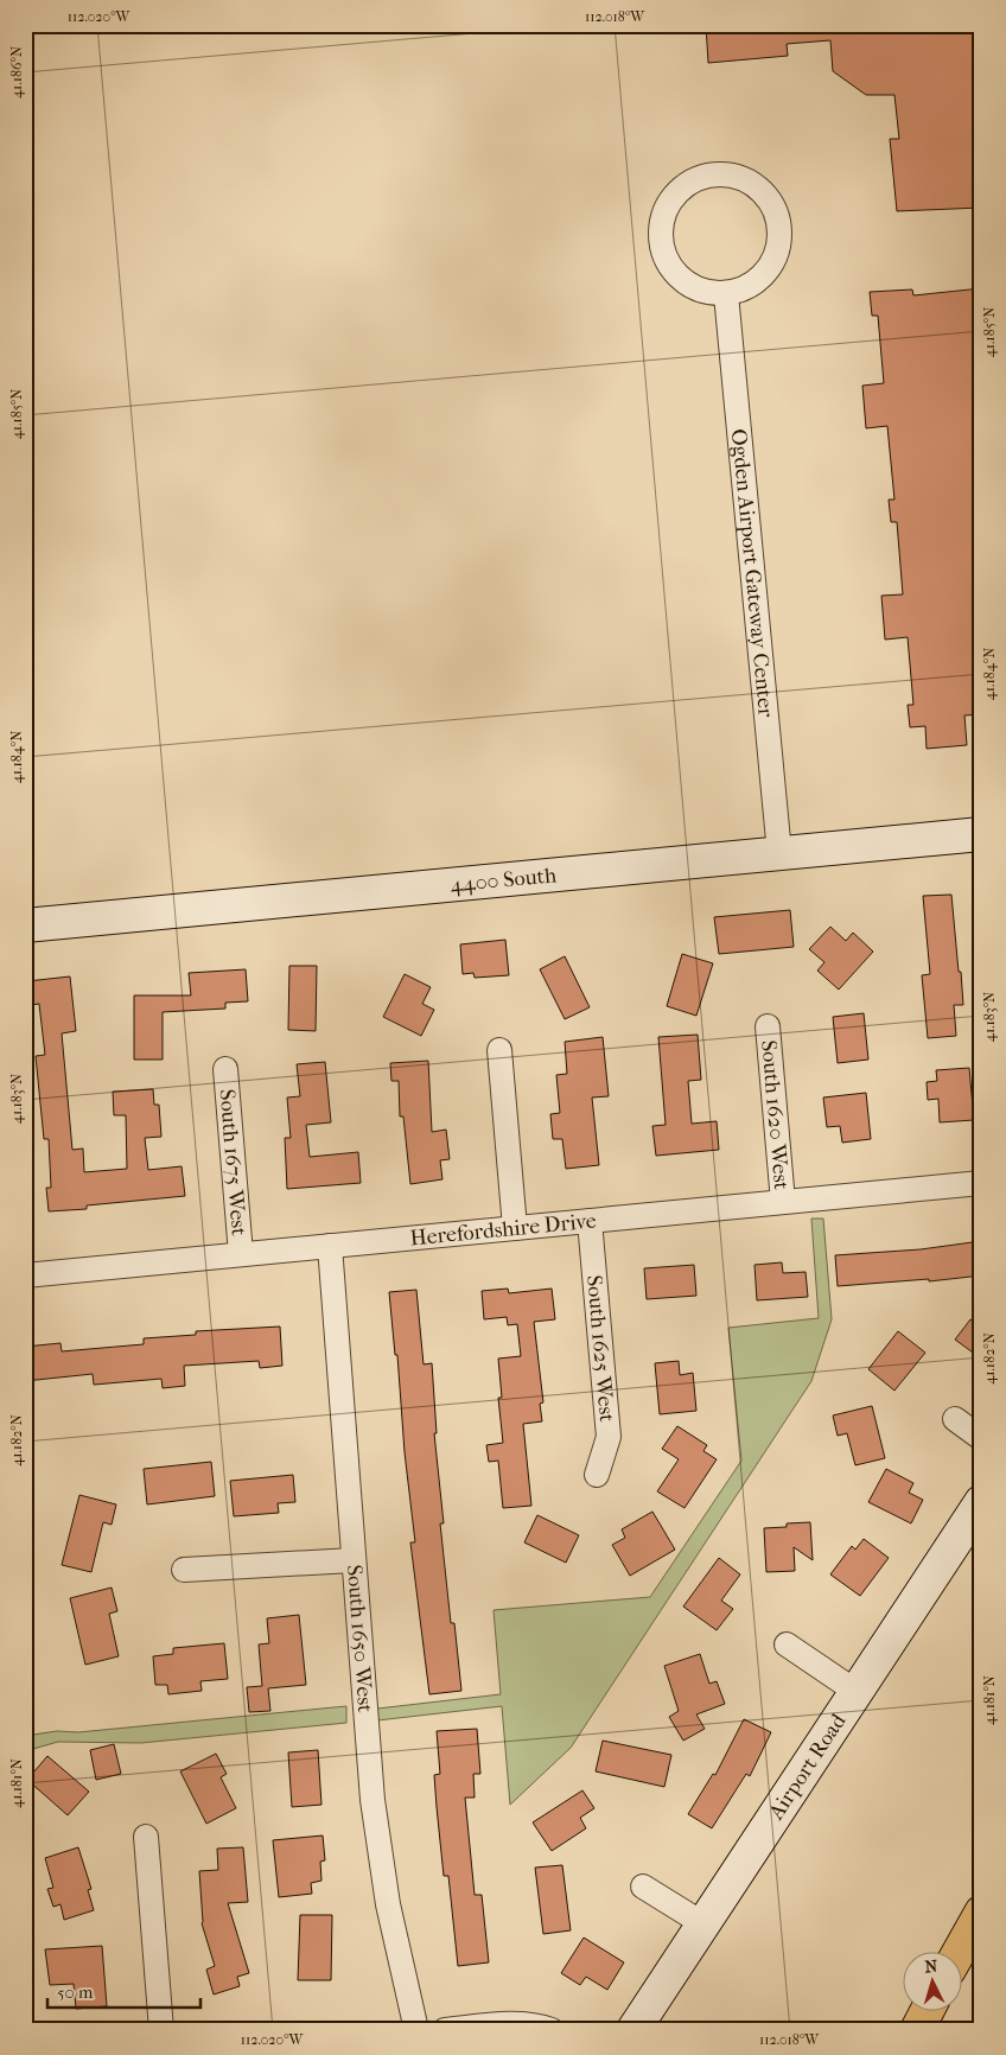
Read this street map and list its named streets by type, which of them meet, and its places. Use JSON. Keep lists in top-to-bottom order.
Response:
{
  "streets": {
    "street": [
      "Ogden Airport Gateway Center",
      "4400 South",
      "South 1620 West",
      "South 1675 West",
      "Herefordshire Drive",
      "South 1625 West",
      "South 1650 West",
      "Airport Road"
    ]
  },
  "crossings": [
    ["Ogden Airport Gateway Center", "4400 South"],
    ["South 1620 West", "Herefordshire Drive"],
    ["South 1675 West", "Herefordshire Drive"],
    ["Herefordshire Drive", "South 1625 West"],
    ["Herefordshire Drive", "South 1650 West"]
  ],
  "scale_bar": "50 m",
  "north": "top",
  "coordinates": [
    "112.020°W",
    "112.018°W",
    "41.186°N",
    "41.185°N",
    "41.184°N",
    "41.183°N",
    "41.182°N",
    "41.181°N"
  ]
}
